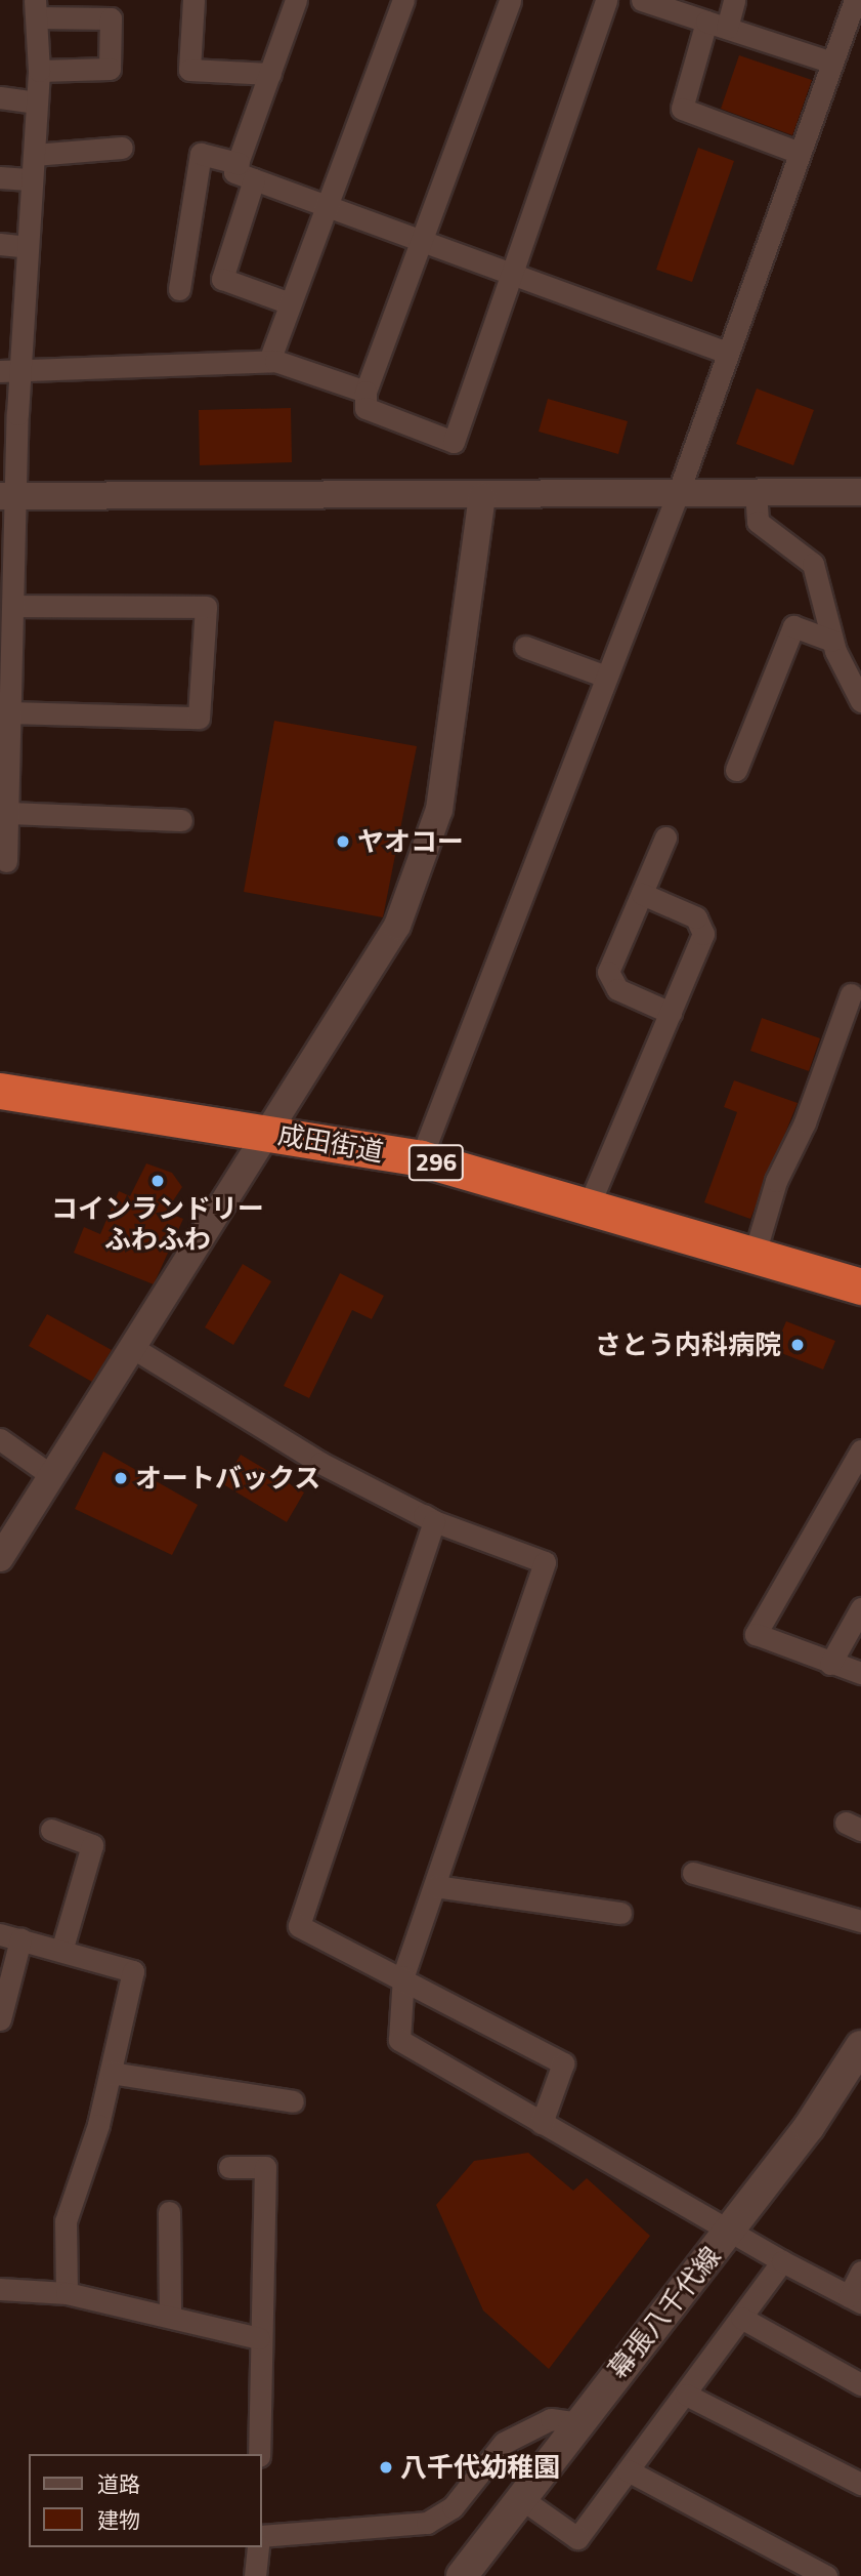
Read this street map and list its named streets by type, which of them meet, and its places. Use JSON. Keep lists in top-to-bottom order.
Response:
{
  "streets": {
    "highway": ["成田街道", "296"],
    "main road": ["幕張八千代線"]
  },
  "places": [
    "ヤオコー",
    "コインランドリー ふわふわ",
    "さとう内科病院",
    "オートバックス",
    "八千代幼稚園"
  ],
  "legend": ["道路", "建物"]
}
